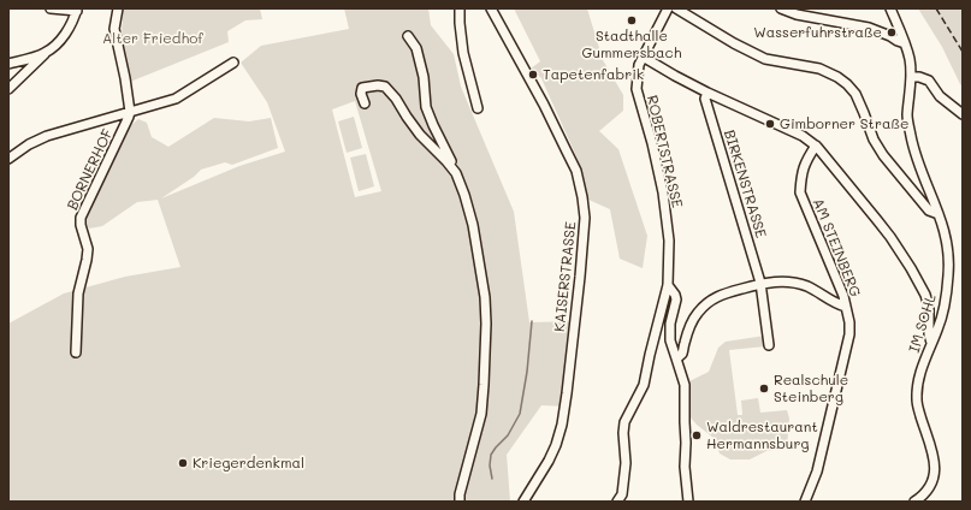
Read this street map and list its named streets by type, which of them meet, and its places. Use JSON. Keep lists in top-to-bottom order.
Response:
{
  "streets": {
    "street": [
      "ROBERTSTRASSE",
      "BORNERHOF",
      "BIRKENSTRASSE",
      "AM STEINBERG",
      "KAISERSTRASSE",
      "IM SOHL"
    ]
  },
  "parks": ["Alter Friedhof"],
  "places": [
    "Stadthalle Gummersbach",
    "Wasserfuhrstraße",
    "Tapetenfabrik",
    "Gimborner Straße",
    "Realschule Steinberg",
    "Waldrestaurant Hermannsburg",
    "Kriegerdenkmal"
  ]
}
